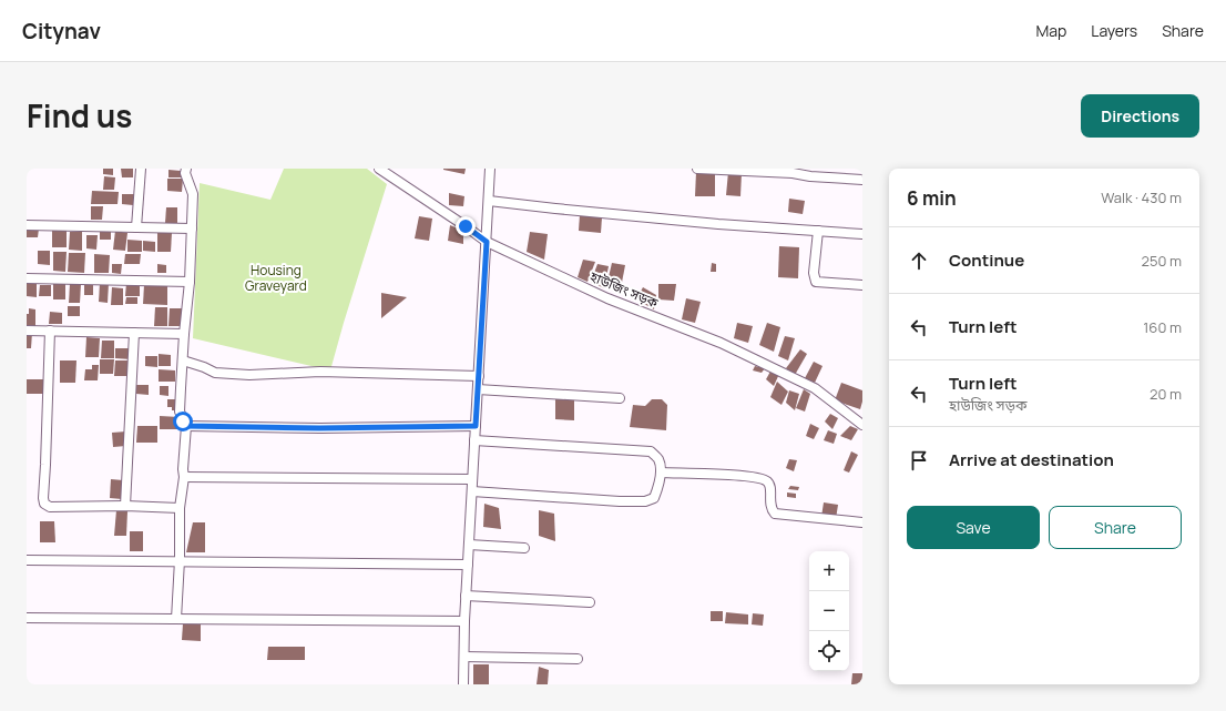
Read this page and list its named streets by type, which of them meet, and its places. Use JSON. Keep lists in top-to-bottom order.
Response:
{
  "streets": {
    "street": ["হাউজিং সড়ক"]
  },
  "parks": ["Housing Graveyard"],
  "page": {
    "header": "Citynav",
    "nav": ["Map", "Layers", "Share"],
    "title": "Find us",
    "buttons": [
      "Directions",
      ["Save", "Share"]
    ],
    "heading": ["6 min", "Walk · 430 m"],
    "list": [
      ["Continue", "250 m"],
      ["Turn left", "160 m"],
      ["Turn left", "হাউজিং সড়ক", "20 m"],
      "Arrive at destination"
    ],
    "map_buttons": ["+", "−"]
  }
}
